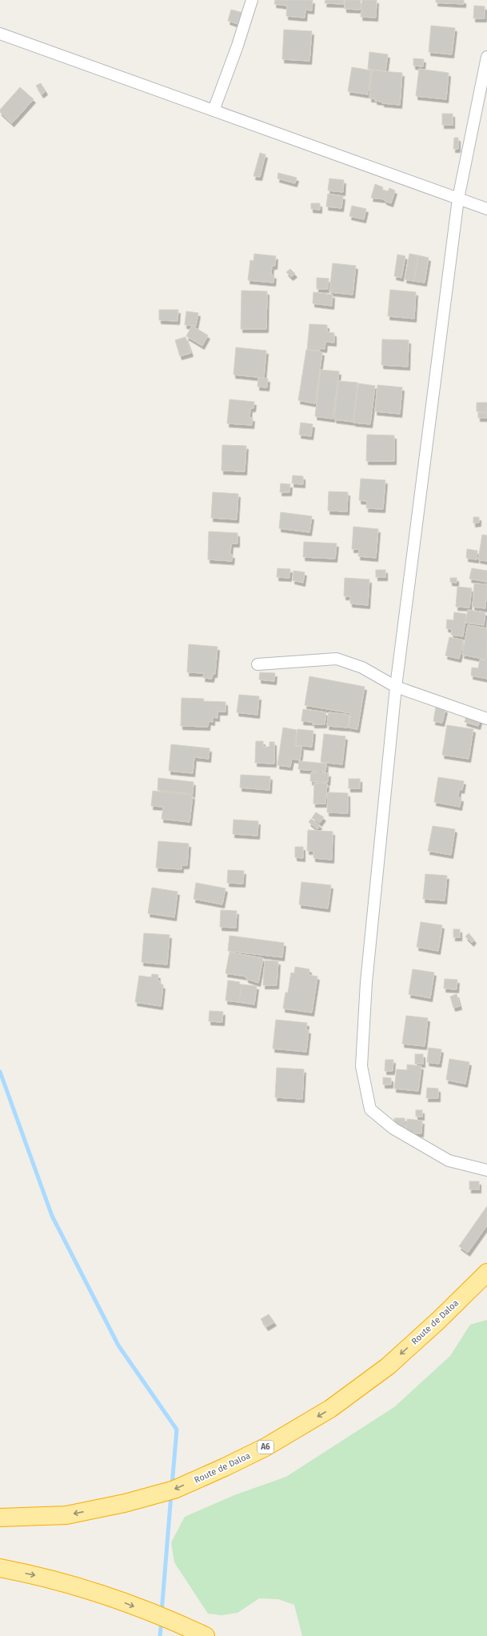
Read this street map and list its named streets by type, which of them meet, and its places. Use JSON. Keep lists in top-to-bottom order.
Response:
{
  "streets": {
    "highway": ["Route de Daloa", "A6"]
  },
  "one_way": ["Route de Daloa"]
}
